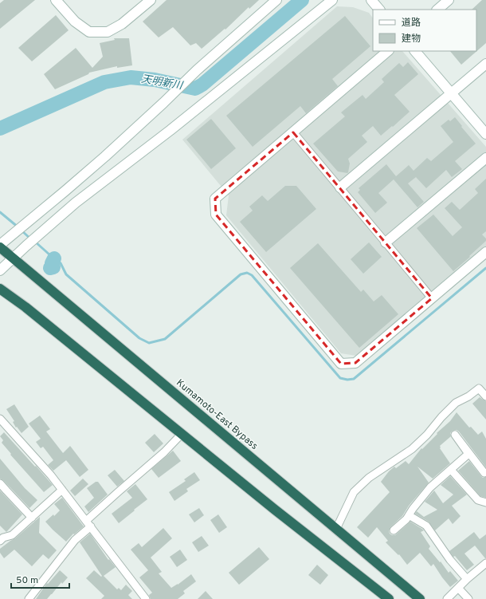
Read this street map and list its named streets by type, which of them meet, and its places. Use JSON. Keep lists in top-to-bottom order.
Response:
{
  "streets": {
    "highway": ["Kumamoto-East Bypass"]
  },
  "water": ["天明新川"],
  "legend": ["道路", "建物"],
  "scale_bar": "50 m"
}
